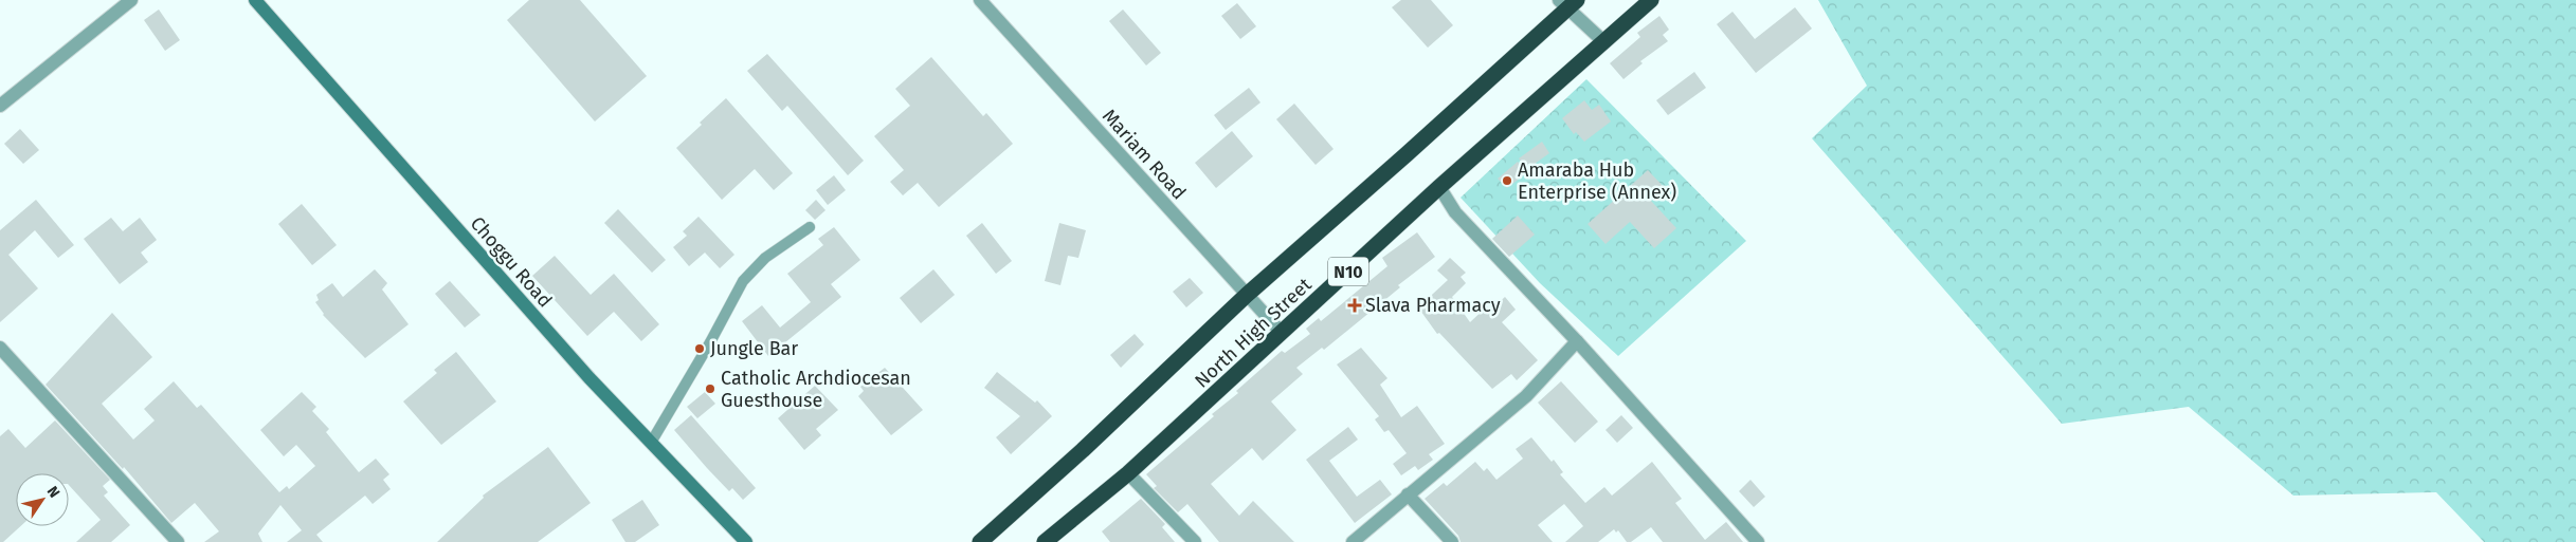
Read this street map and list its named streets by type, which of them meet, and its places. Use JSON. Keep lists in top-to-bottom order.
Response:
{
  "streets": {
    "highway": ["N10", "North High Street"],
    "main road": ["Choggu Road"],
    "street": ["Mariam Road"]
  },
  "crossings": [
    ["Mariam Road", "North High Street"]
  ],
  "places": {
    "other": ["Amaraba Hub Enterprise (Annex)", "Jungle Bar", "Catholic Archdiocesan Guesthouse"],
    "health": ["Slava Pharmacy"]
  },
  "north": "top right"
}
